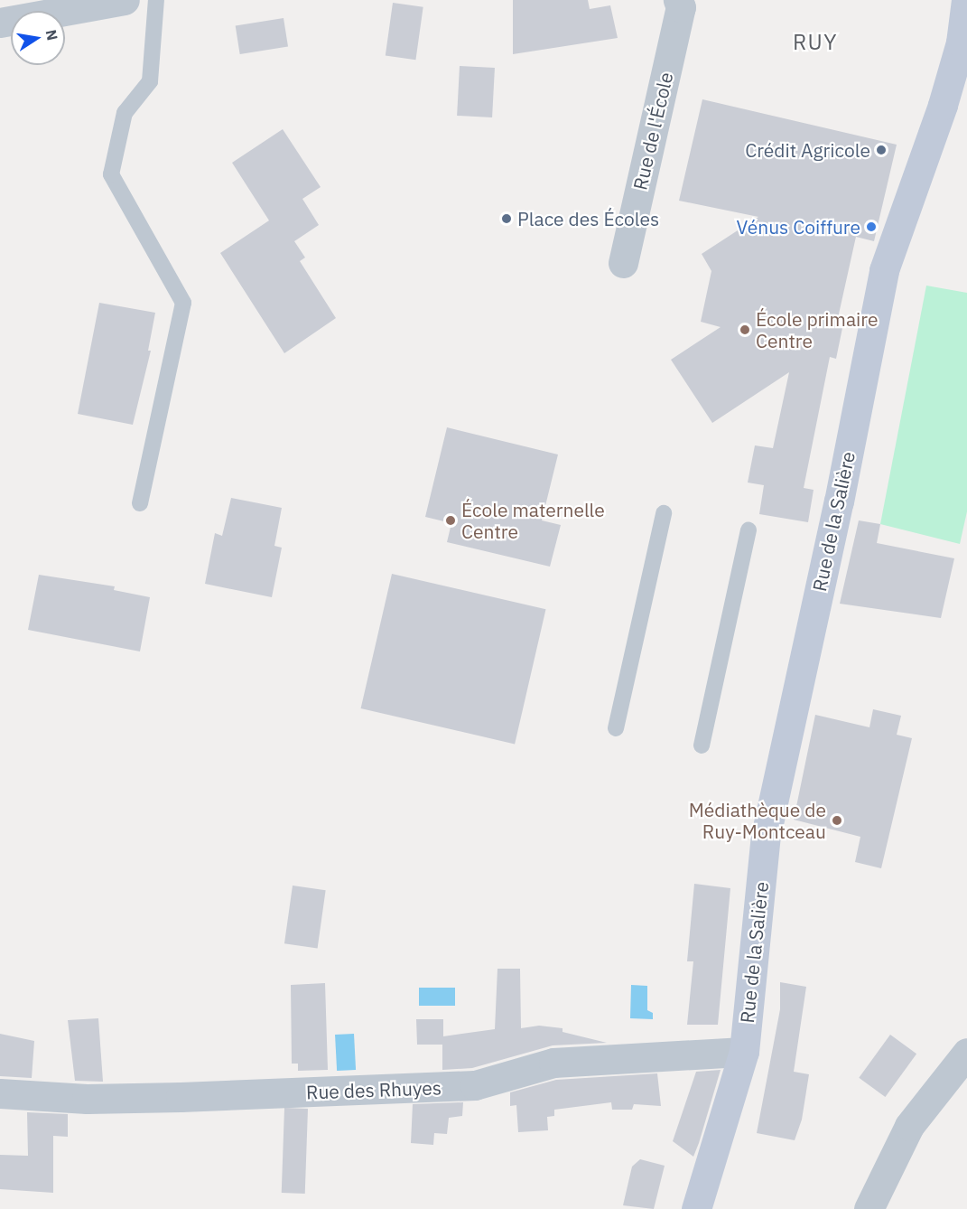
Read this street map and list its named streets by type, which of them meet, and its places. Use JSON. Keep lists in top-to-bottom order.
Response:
{
  "streets": {
    "main road": ["Rue de la Salière"],
    "street": ["Rue de l'École", "Rue des Rhuyes"]
  },
  "crossings": [
    ["Rue de la Salière", "Rue des Rhuyes"]
  ],
  "districts": ["RUY"],
  "places": [
    "Crédit Agricole",
    "Place des Écoles",
    "Vénus Coiffure",
    "École primaire Centre",
    "École maternelle Centre",
    "Médiathèque de Ruy-Montceau"
  ],
  "north": "right"
}
